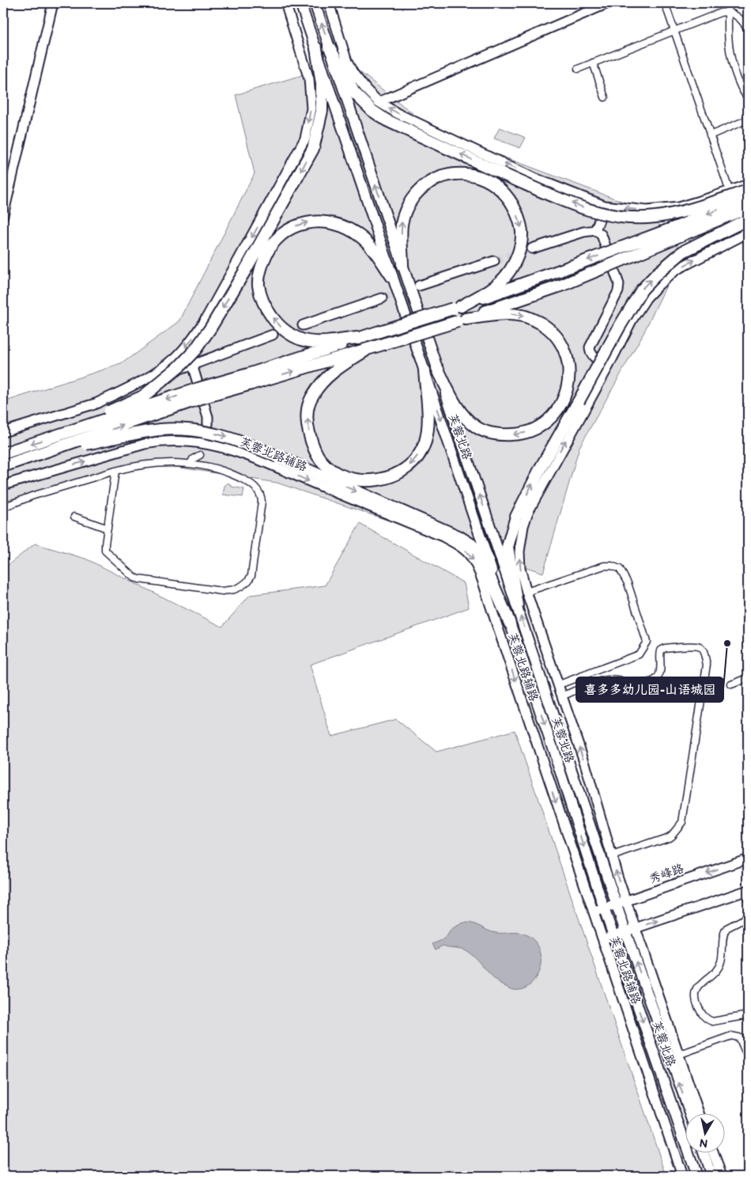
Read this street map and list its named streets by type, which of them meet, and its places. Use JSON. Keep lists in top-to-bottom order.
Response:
{
  "streets": {
    "main road": ["芙蓉北路"],
    "street": ["芙蓉北路辅路", "秀峰路"]
  },
  "crossings": [
    ["芙蓉北路", "芙蓉北路辅路"],
    ["芙蓉北路", "秀峰路"],
    ["芙蓉北路辅路", "秀峰路"]
  ],
  "one_way": ["芙蓉北路辅路"],
  "places": ["喜多多幼儿园-山语城园"],
  "north": "bottom"
}
